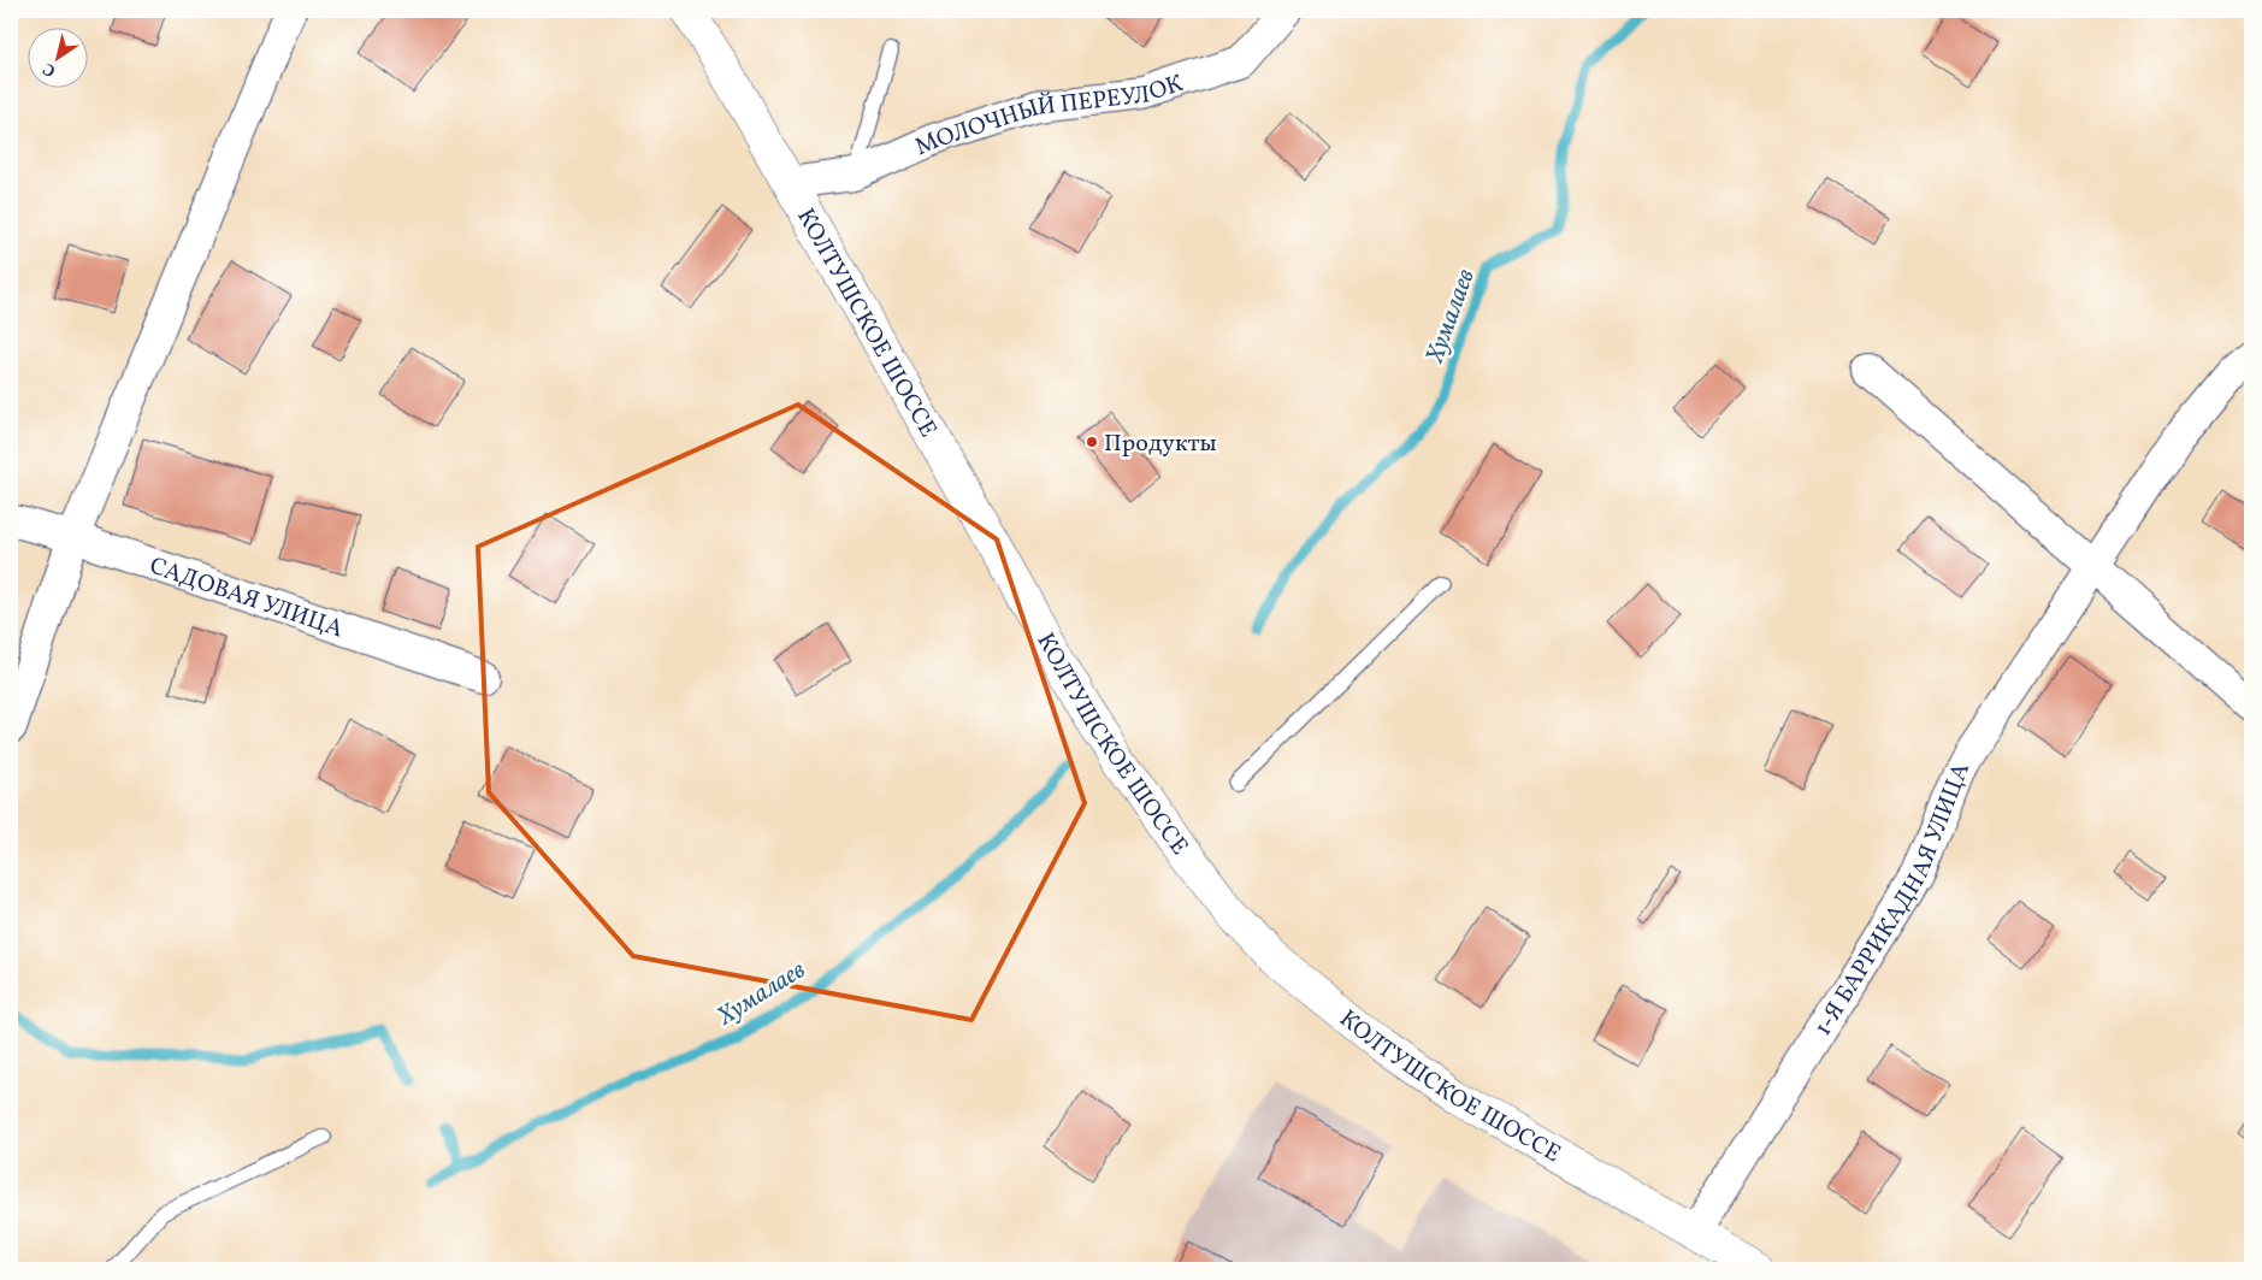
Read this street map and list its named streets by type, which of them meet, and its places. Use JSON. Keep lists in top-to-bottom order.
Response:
{
  "streets": {
    "main road": ["КОЛТУШСКОЕ ШОССЕ"],
    "street": ["МОЛОЧНЫЙ ПЕРЕУЛОК", "САДОВАЯ УЛИЦА", "1-Я БАРРИКАДНАЯ УЛИЦА"]
  },
  "crossings": [
    ["МОЛОЧНЫЙ ПЕРЕУЛОК", "КОЛТУШСКОЕ ШОССЕ"],
    ["КОЛТУШСКОЕ ШОССЕ", "1-Я БАРРИКАДНАЯ УЛИЦА"]
  ],
  "water": ["Хумалаев"],
  "places": ["Продукты"],
  "north": "bottom left"
}
